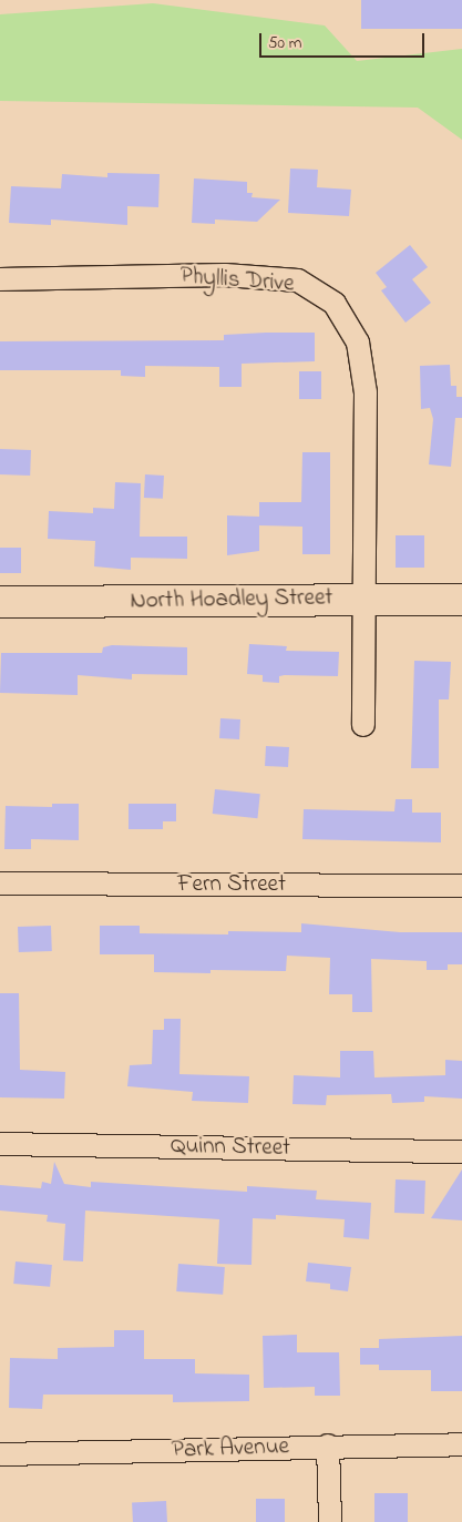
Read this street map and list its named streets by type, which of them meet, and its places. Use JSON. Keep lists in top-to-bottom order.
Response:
{
  "streets": {
    "street": [
      "Phyllis Drive",
      "North Hoadley Street",
      "Fern Street",
      "Quinn Street",
      "Park Avenue"
    ]
  },
  "crossings": [
    ["Phyllis Drive", "North Hoadley Street"]
  ],
  "scale_bar": "50 m"
}
